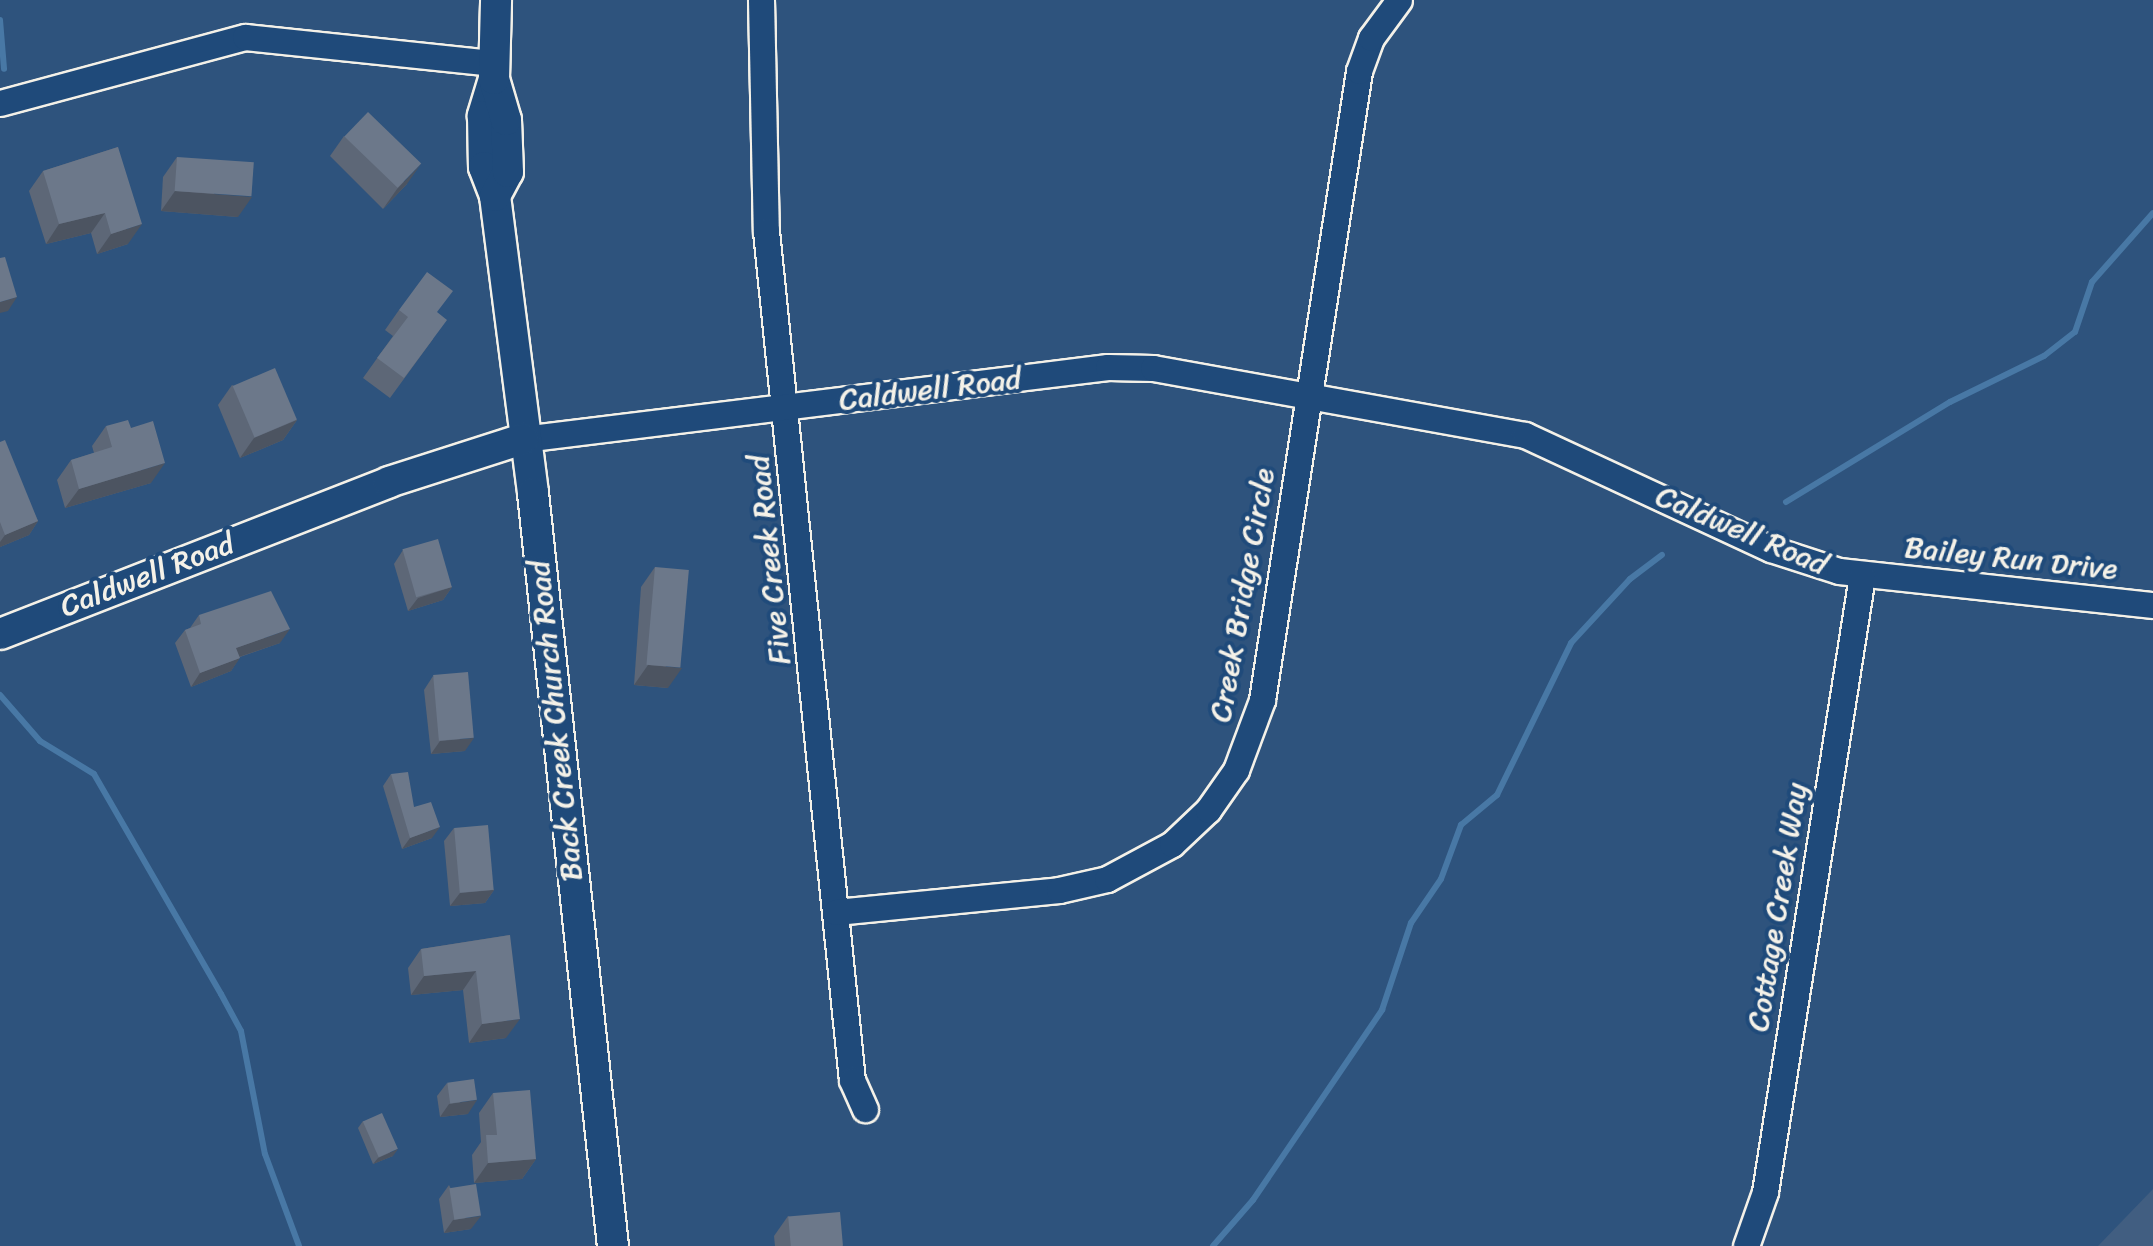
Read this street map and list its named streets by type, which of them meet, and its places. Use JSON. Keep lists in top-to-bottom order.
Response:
{
  "streets": {
    "street": [
      "Caldwell Road",
      "Bailey Run Drive",
      "Five Creek Road",
      "Creek Bridge Circle",
      "Back Creek Church Road",
      "Cottage Creek Way"
    ]
  },
  "crossings": [
    ["Caldwell Road", "Bailey Run Drive"],
    ["Caldwell Road", "Five Creek Road"],
    ["Caldwell Road", "Creek Bridge Circle"],
    ["Caldwell Road", "Back Creek Church Road"],
    ["Caldwell Road", "Cottage Creek Way"],
    ["Bailey Run Drive", "Cottage Creek Way"],
    ["Five Creek Road", "Creek Bridge Circle"]
  ]
}
